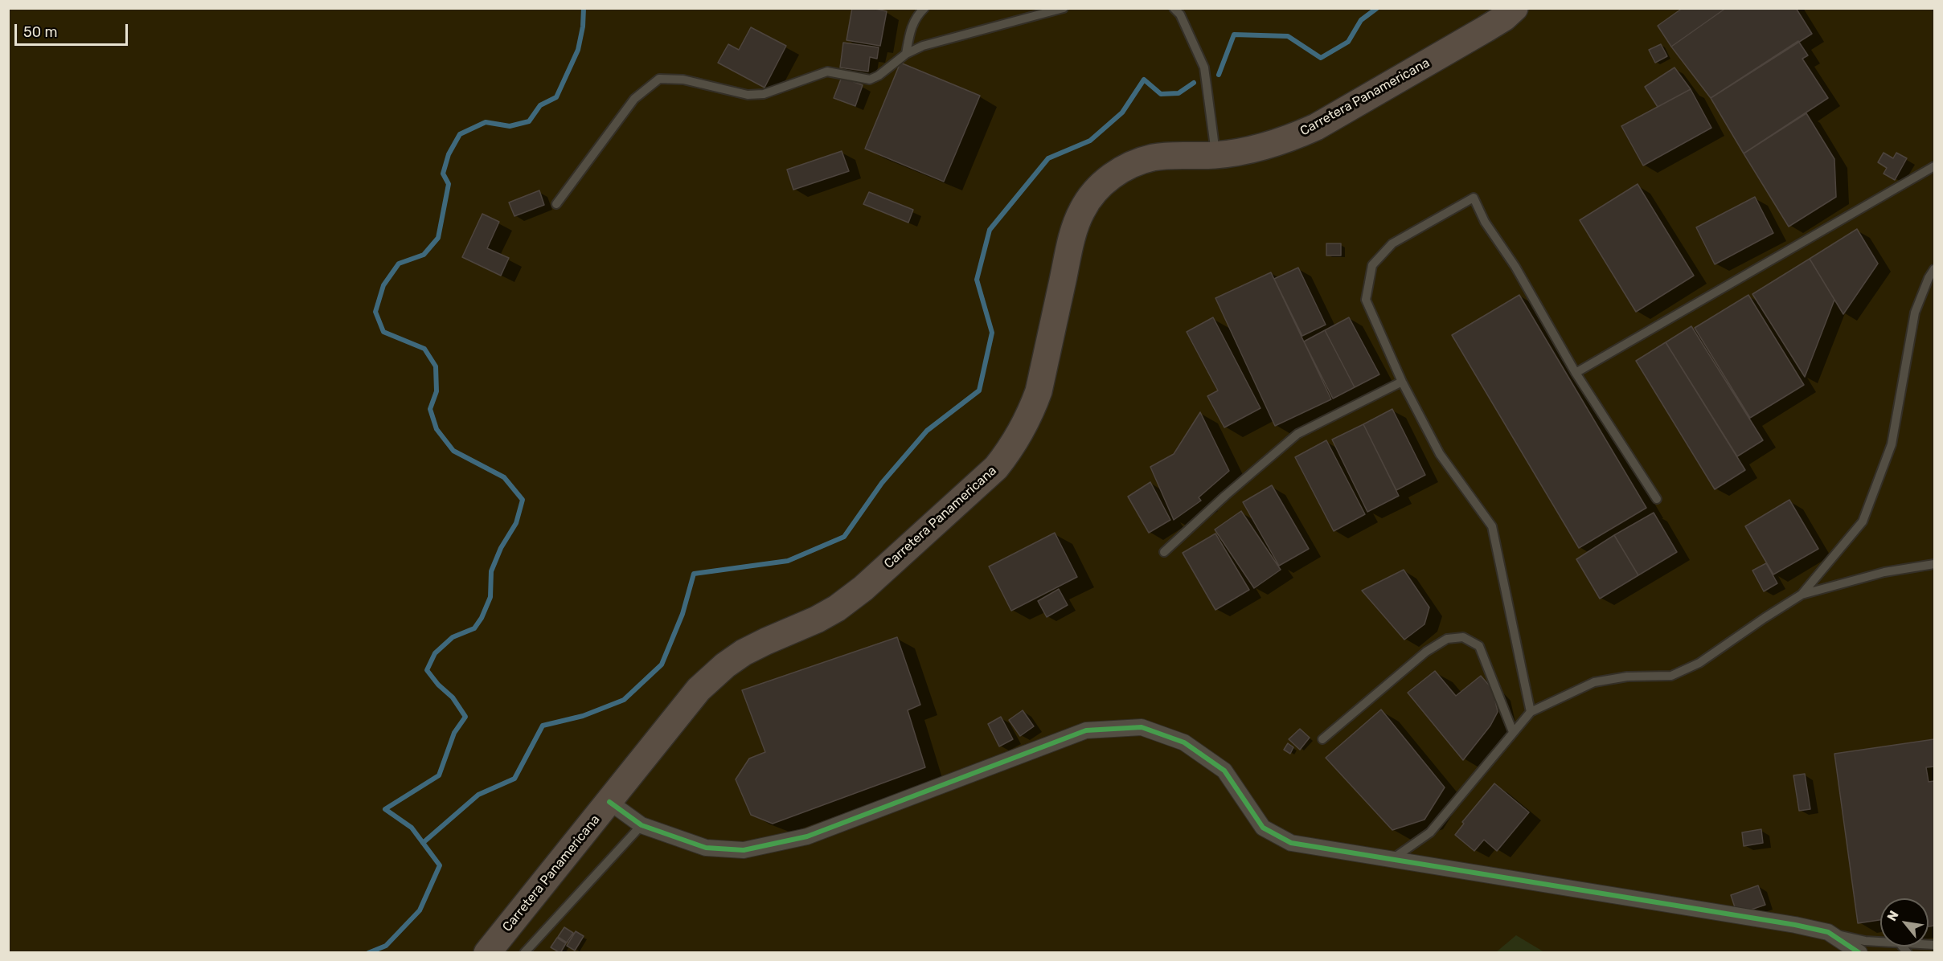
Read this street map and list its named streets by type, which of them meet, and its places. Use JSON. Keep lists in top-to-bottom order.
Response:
{
  "streets": {
    "highway": ["Carretera Panamericana"]
  },
  "scale_bar": "50 m",
  "north": "top left"
}
